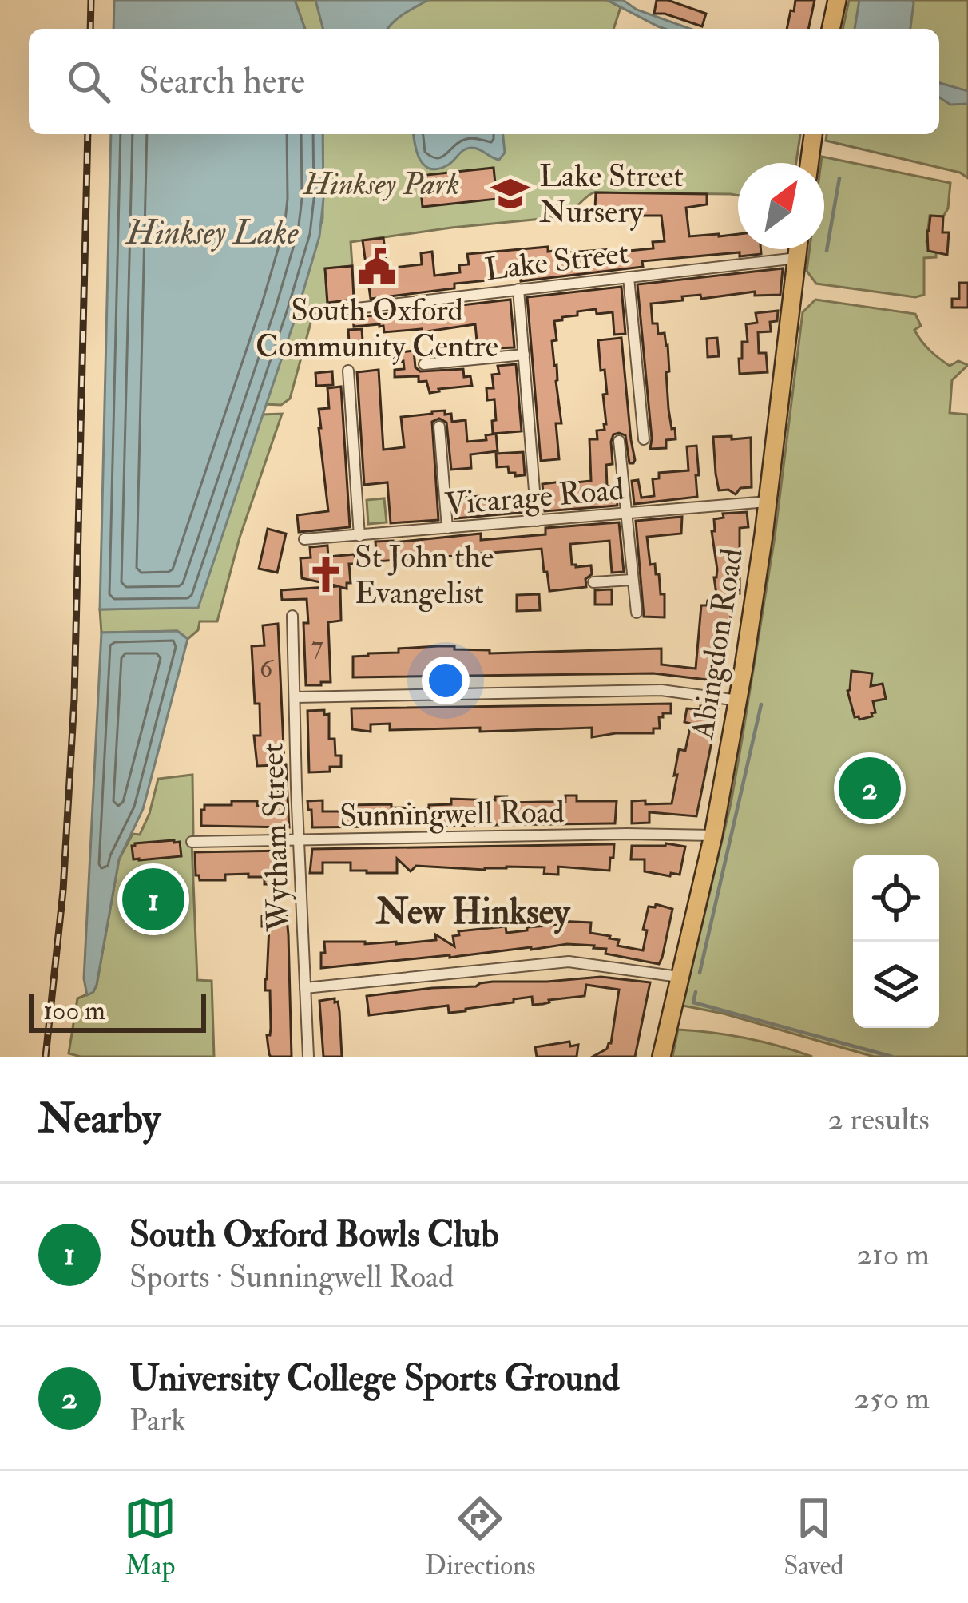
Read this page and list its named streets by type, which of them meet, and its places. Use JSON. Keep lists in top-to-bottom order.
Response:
{
  "streets": {
    "main road": ["Abingdon Road"],
    "street": [
      "Lake Street",
      "Vicarage Road",
      "Sunningwell Road",
      "Wytham Street"
    ]
  },
  "crossings": [
    ["Lake Street", "Abingdon Road"],
    ["Vicarage Road", "Abingdon Road"],
    ["Abingdon Road", "Sunningwell Road"],
    ["Sunningwell Road", "Wytham Street"]
  ],
  "districts": ["New Hinksey"],
  "water": ["Hinksey Lake"],
  "parks": ["Hinksey Park"],
  "places": {
    "school or university": ["Lake Street Nursery"],
    "public building": ["South Oxford Community Centre"],
    "church": ["St John the Evangelist"]
  },
  "house_numbers": ["7", "6"],
  "scale_bar": "100 m",
  "north": "top right",
  "page": {
    "search": "Search here",
    "pins": ["2", "1"],
    "scale": "100 m",
    "heading": ["Nearby", "2 results"],
    "list": [
      {
        "mark": "1",
        "name": "South Oxford Bowls Club",
        "note": "Sports · Sunningwell Road",
        "value": "210 m"
      },
      {
        "mark": "2",
        "name": "University College Sports Ground",
        "note": "Park",
        "value": "250 m"
      }
    ],
    "nav": ["Map", "Directions", "Saved"]
  }
}
